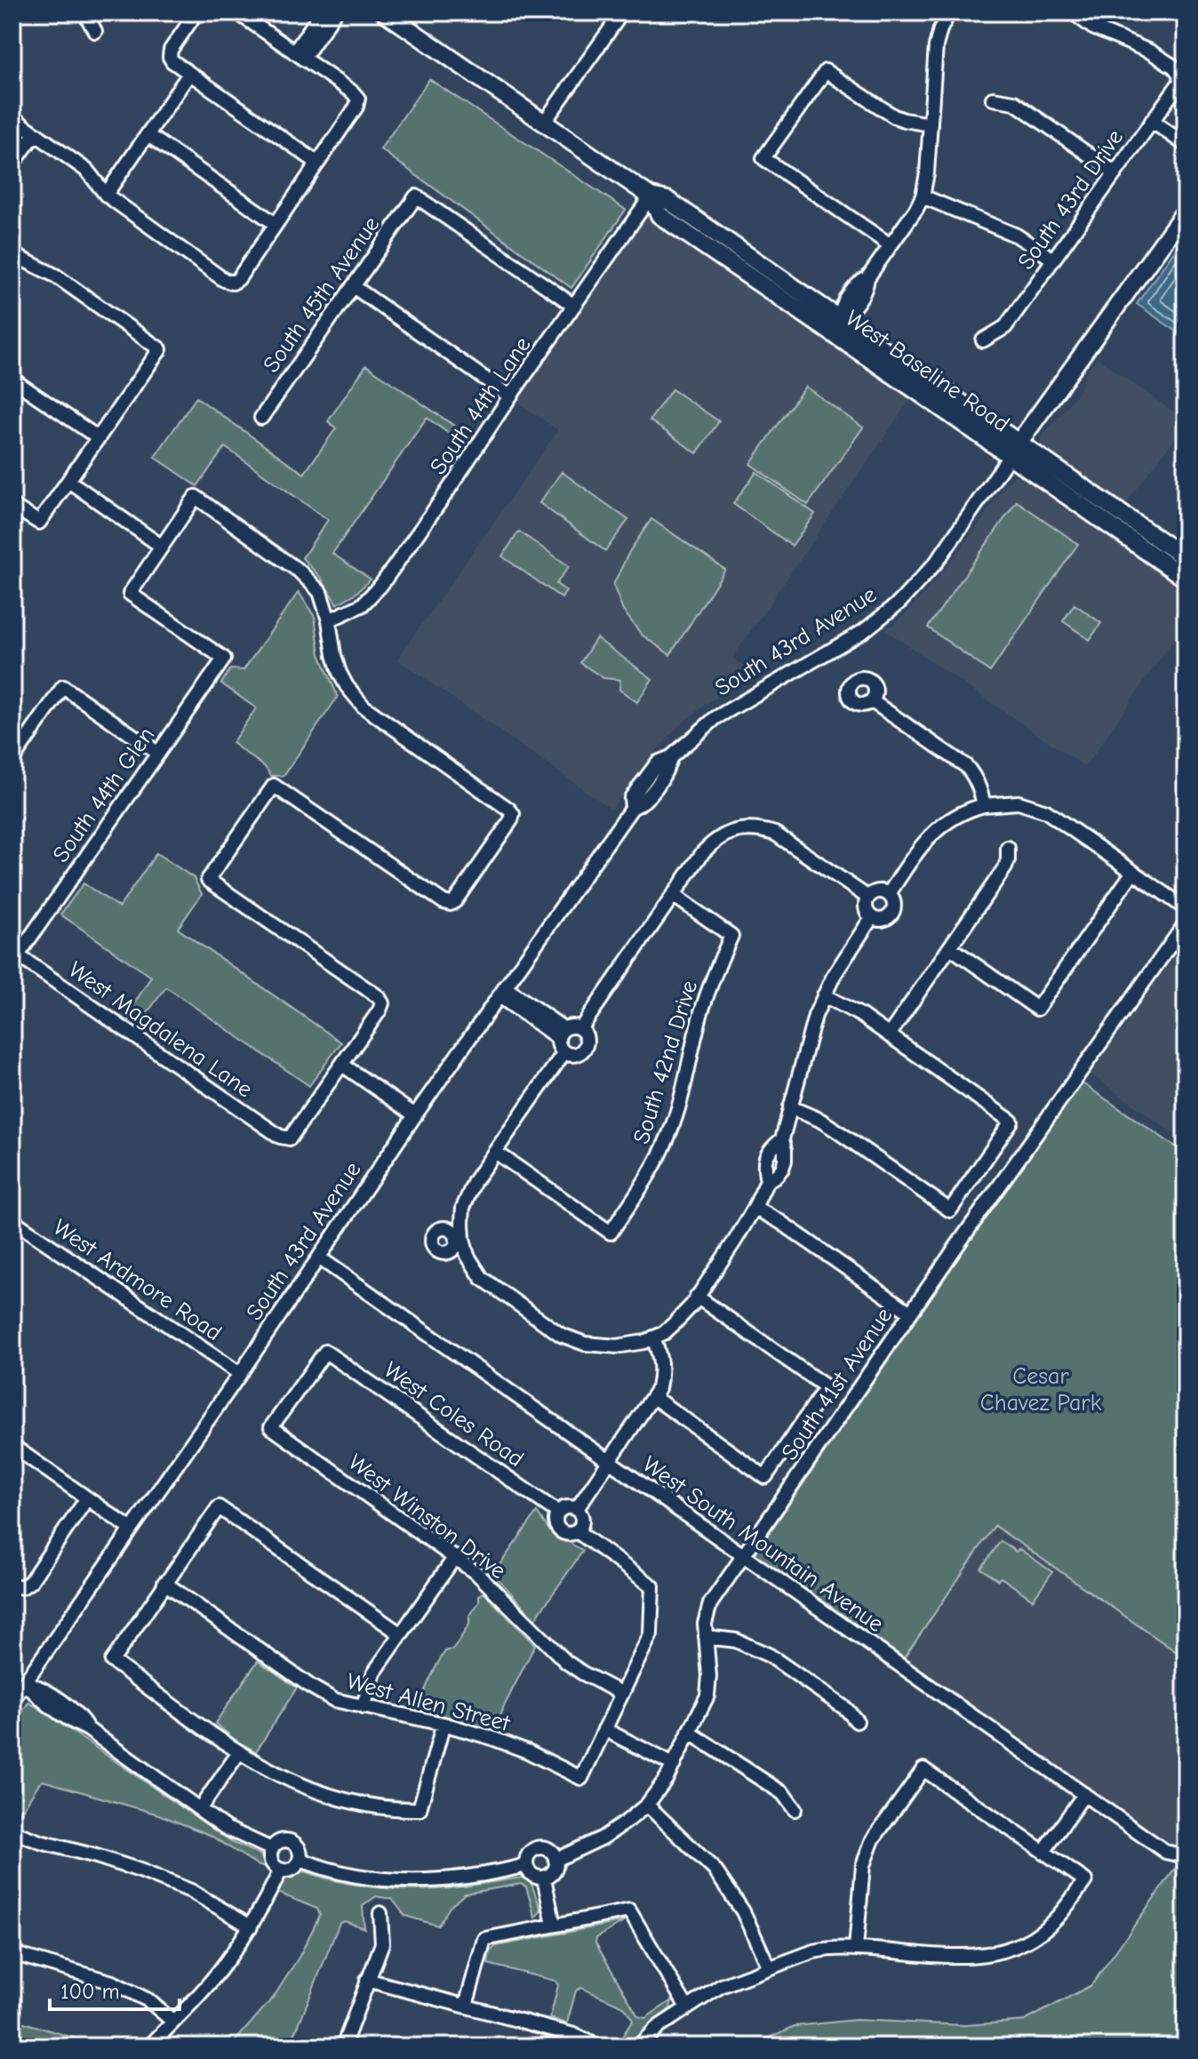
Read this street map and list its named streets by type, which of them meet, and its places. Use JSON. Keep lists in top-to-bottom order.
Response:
{
  "streets": {
    "main road": ["West Baseline Road", "South 43rd Avenue"],
    "street": [
      "South 43rd Drive",
      "South 45th Avenue",
      "South 44th Lane",
      "South 44th Glen",
      "West Magdalena Lane",
      "South 42nd Drive",
      "West Ardmore Road",
      "South 41st Avenue",
      "West Coles Road",
      "West Winston Drive",
      "West South Mountain Avenue",
      "West Allen Street"
    ]
  },
  "crossings": [
    ["South 45th Avenue", "South 44th Lane"],
    ["West Baseline Road", "South 44th Lane"],
    ["West Baseline Road", "South 43rd Avenue"],
    ["South 43rd Avenue", "West Ardmore Road"],
    ["South 43rd Avenue", "West South Mountain Avenue"],
    ["South 44th Glen", "West Magdalena Lane"],
    ["South 41st Avenue", "West South Mountain Avenue"],
    ["West Coles Road", "West Winston Drive"]
  ],
  "parks": ["Cesar Chavez Park"],
  "scale_bar": "100 m"
}
